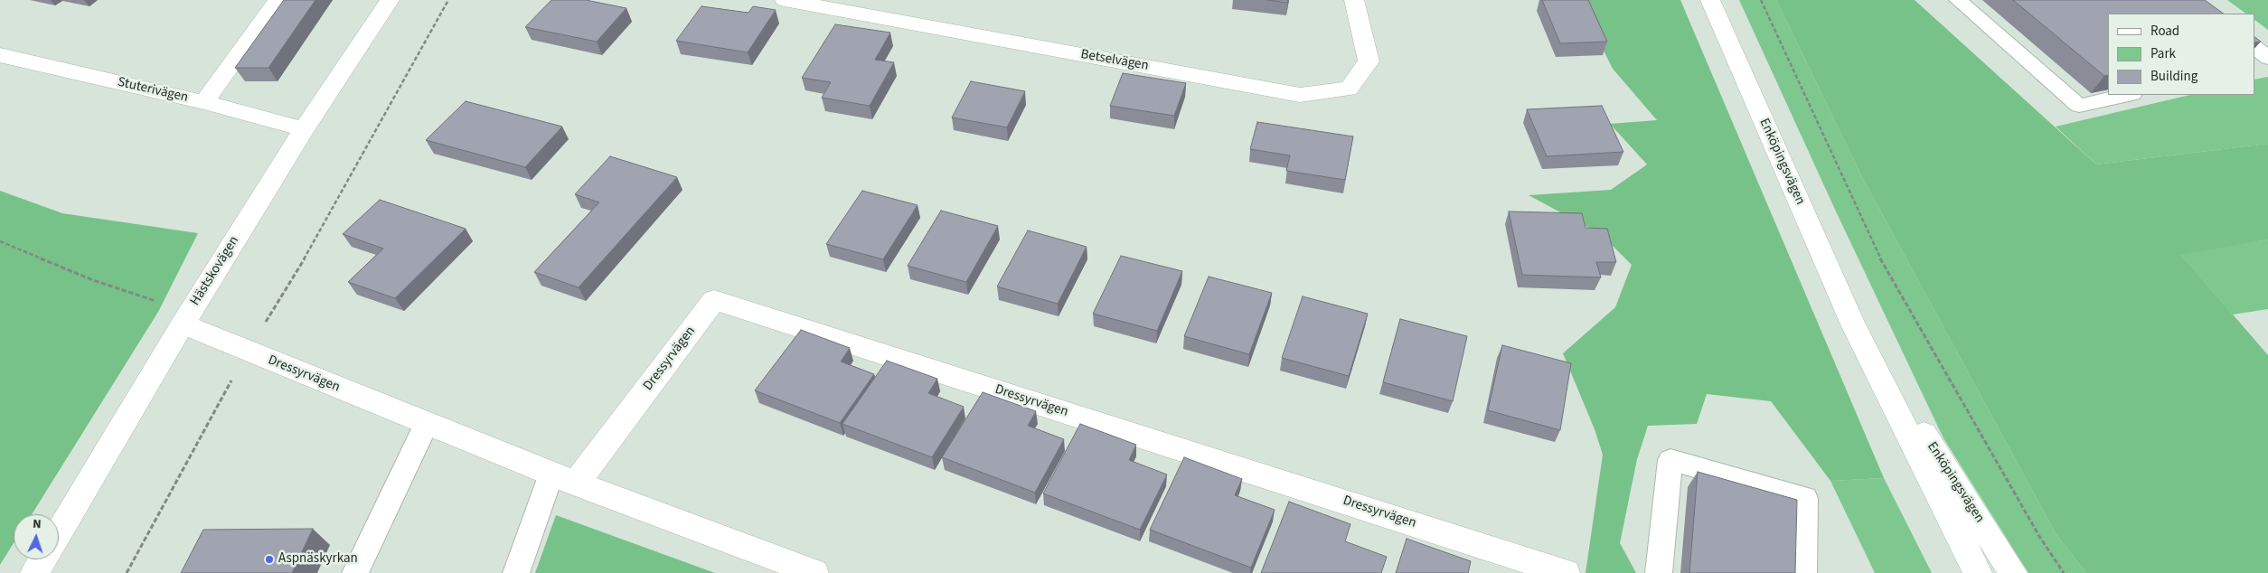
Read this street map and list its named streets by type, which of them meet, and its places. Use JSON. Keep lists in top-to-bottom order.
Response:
{
  "streets": {
    "street": [
      "Betselvägen",
      "Stuterivägen",
      "Enköpingsvägen",
      "Hästskovägen",
      "Dressyrvägen"
    ]
  },
  "crossings": [
    ["Stuterivägen", "Hästskovägen"],
    ["Hästskovägen", "Dressyrvägen"]
  ],
  "places": ["Aspnäskyrkan"],
  "legend": ["Road", "Park", "Building"],
  "north": "top"
}
